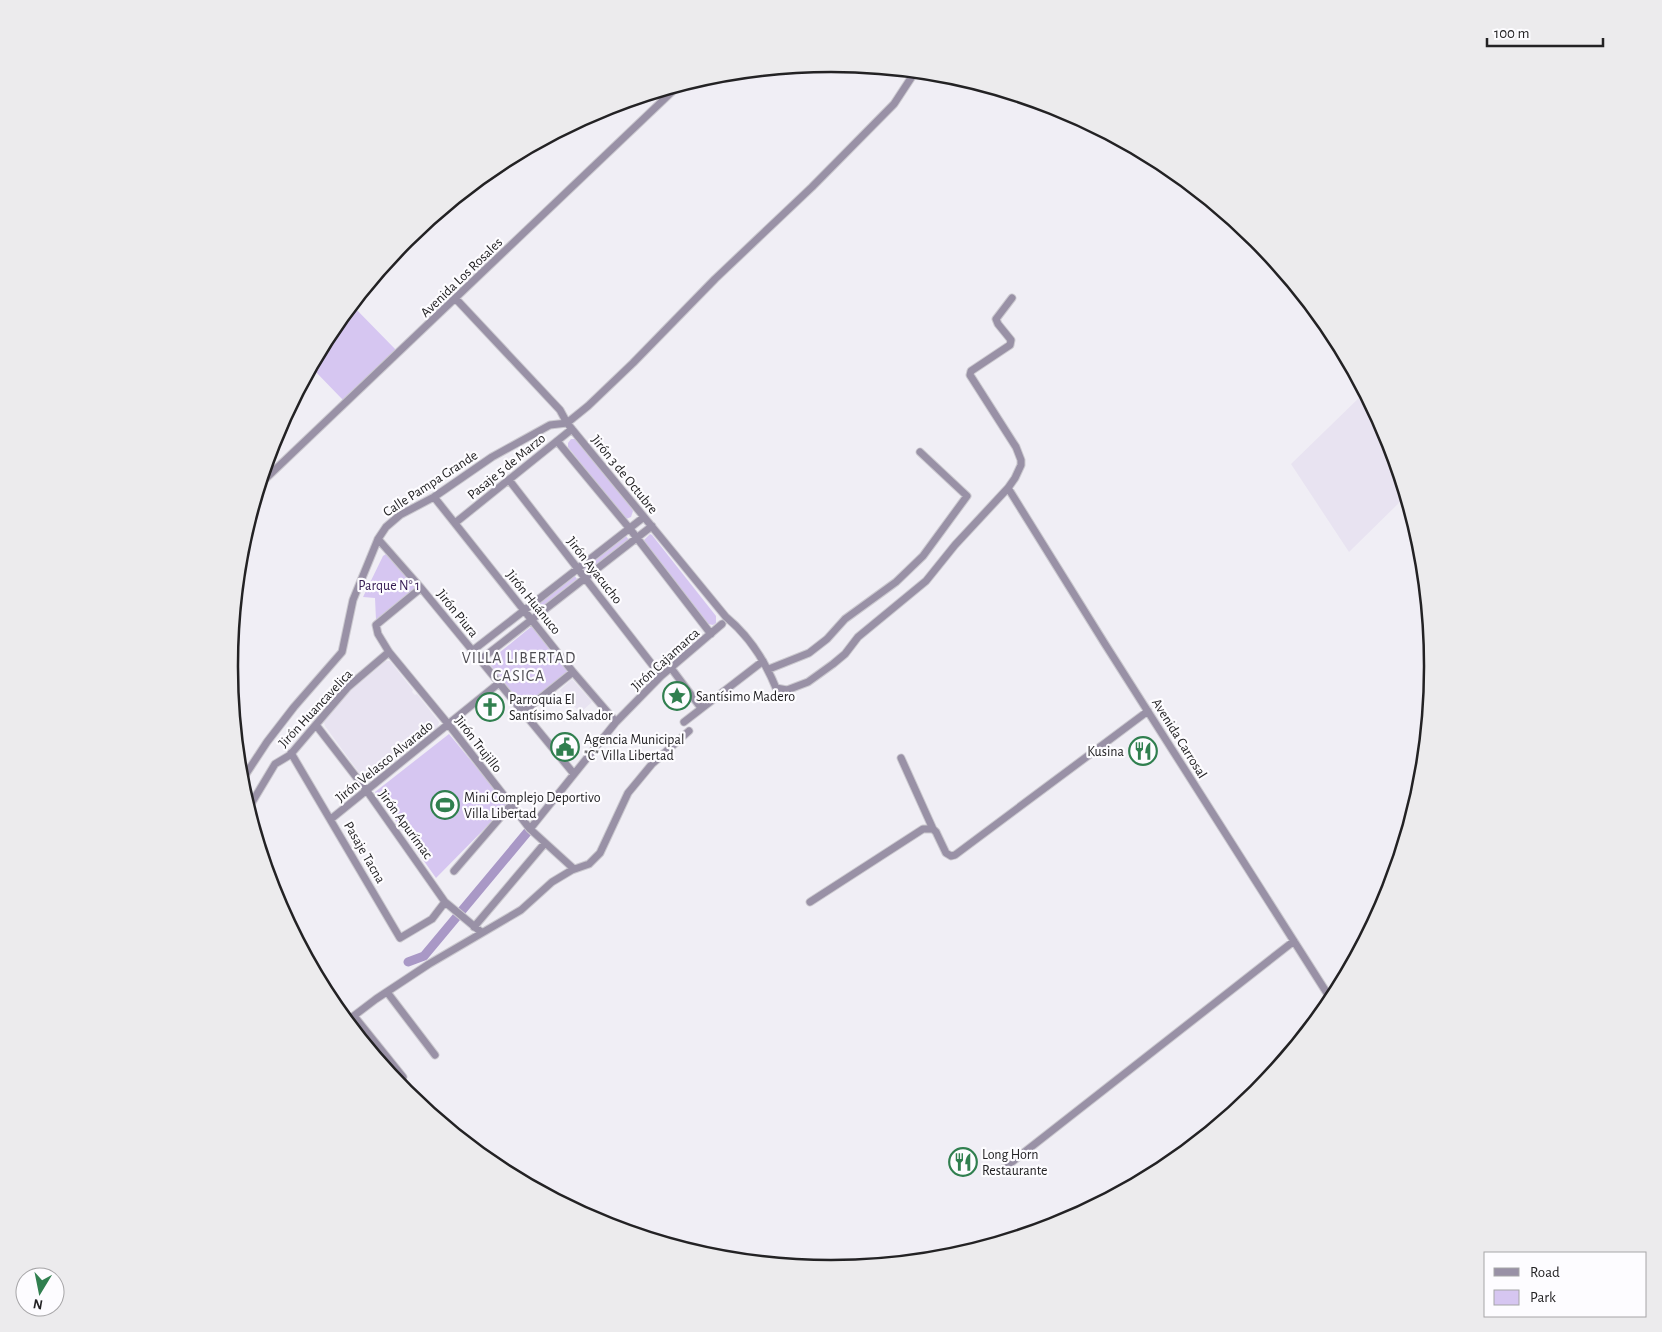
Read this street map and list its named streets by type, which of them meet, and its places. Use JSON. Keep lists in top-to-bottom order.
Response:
{
  "streets": {
    "street": [
      "Avenida Los Rosales",
      "Pasaje 5 de Marzo",
      "Jirón 3 de Octubre",
      "Calle Pampa Grande",
      "Jirón Ayacucho",
      "Jirón Huánuco",
      "Jirón Piura",
      "Jirón Cajamarca",
      "Jirón Huancavelica",
      "Avenida Carrosal",
      "Jirón Trujillo",
      "Jirón Velasco Alvarado",
      "Jirón Apurímac",
      "Pasaje Tacna"
    ]
  },
  "crossings": [
    ["Avenida Los Rosales", "Jirón 3 de Octubre"],
    ["Pasaje 5 de Marzo", "Jirón 3 de Octubre"],
    ["Pasaje 5 de Marzo", "Jirón Ayacucho"],
    ["Pasaje 5 de Marzo", "Jirón Huánuco"],
    ["Jirón 3 de Octubre", "Calle Pampa Grande"],
    ["Jirón 3 de Octubre", "Avenida Carrosal"],
    ["Calle Pampa Grande", "Jirón Huánuco"],
    ["Calle Pampa Grande", "Jirón Piura"],
    ["Jirón Ayacucho", "Jirón Cajamarca"],
    ["Jirón Huánuco", "Jirón Cajamarca"],
    ["Jirón Piura", "Jirón Cajamarca"],
    ["Jirón Piura", "Jirón Trujillo"],
    ["Jirón Piura", "Jirón Velasco Alvarado"],
    ["Jirón Cajamarca", "Jirón Trujillo"],
    ["Jirón Huancavelica", "Jirón Trujillo"],
    ["Jirón Huancavelica", "Jirón Apurímac"],
    ["Jirón Huancavelica", "Pasaje Tacna"],
    ["Jirón Trujillo", "Jirón Velasco Alvarado"],
    ["Jirón Velasco Alvarado", "Jirón Apurímac"],
    ["Jirón Velasco Alvarado", "Pasaje Tacna"],
    ["Jirón Apurímac", "Pasaje Tacna"]
  ],
  "districts": ["VILLA LIBERTAD CASICA"],
  "parks": ["Parque N° 1"],
  "places": {
    "place": ["Santísimo Madero"],
    "church": ["Parroquia El Santísimo Salvador"],
    "public building": ["Agencia Municipal \"C\" Villa Libertad"],
    "restaurant": ["Kusina", "Long Horn Restaurante"],
    "sports": ["Mini Complejo Deportivo Villa Libertad"]
  },
  "legend": ["Road", "Park"],
  "scale_bar": "100 m",
  "north": "bottom"
}
